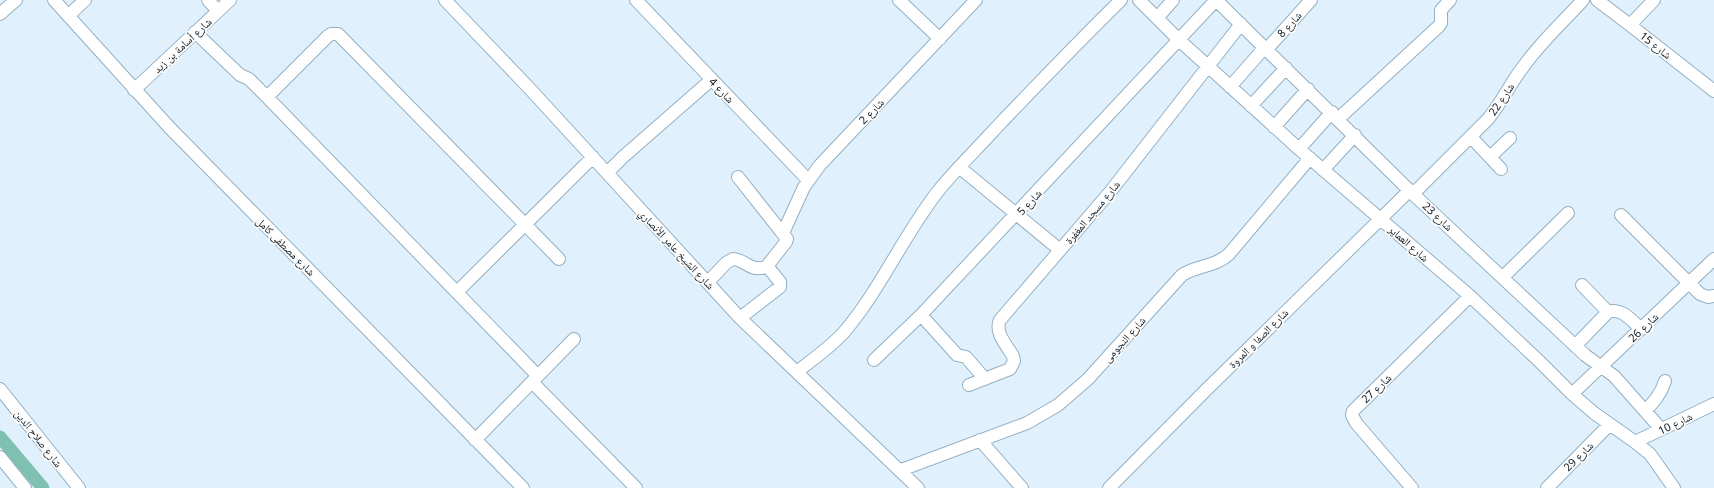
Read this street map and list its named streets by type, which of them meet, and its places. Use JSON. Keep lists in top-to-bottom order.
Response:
{
  "streets": {
    "street": [
      "شارع 8",
      "شارع أسامة بن زيد",
      "شارع 15",
      "شارع 4",
      "شارع 22",
      "شارع 2",
      "شارع 5",
      "شارع مسجد المغفرة",
      "شارع 23",
      "شارع العماير",
      "شارع مصطفى كامل",
      "شارع الشيخ عامر الأنصاري",
      "شارع 26",
      "شارع الصفا و المروة",
      "شارع النجومى",
      "شارع 27",
      "شارع 10",
      "شارع صلاح الدين",
      "شارع 29"
    ]
  },
  "crossings": [
    ["شارع 8", "شارع 23"],
    ["شارع 8", "شارع العماير"],
    ["شارع أسامة بن زيد", "شارع مصطفى كامل"],
    ["شارع 4", "شارع 2"],
    ["شارع 22", "شارع 23"],
    ["شارع 22", "شارع الصفا و المروة"],
    ["شارع 5", "شارع 23"],
    ["شارع 5", "شارع العماير"],
    ["شارع مسجد المغفرة", "شارع 23"],
    ["شارع مسجد المغفرة", "شارع العماير"],
    ["شارع 23", "شارع 26"],
    ["شارع 23", "شارع الصفا و المروة"],
    ["شارع 23", "شارع 10"],
    ["شارع العماير", "شارع 26"],
    ["شارع العماير", "شارع الصفا و المروة"],
    ["شارع العماير", "شارع النجومى"],
    ["شارع العماير", "شارع 27"],
    ["شارع العماير", "شارع 10"],
    ["شارع العماير", "شارع 29"],
    ["شارع الشيخ عامر الأنصاري", "شارع النجومى"]
  ]
}
